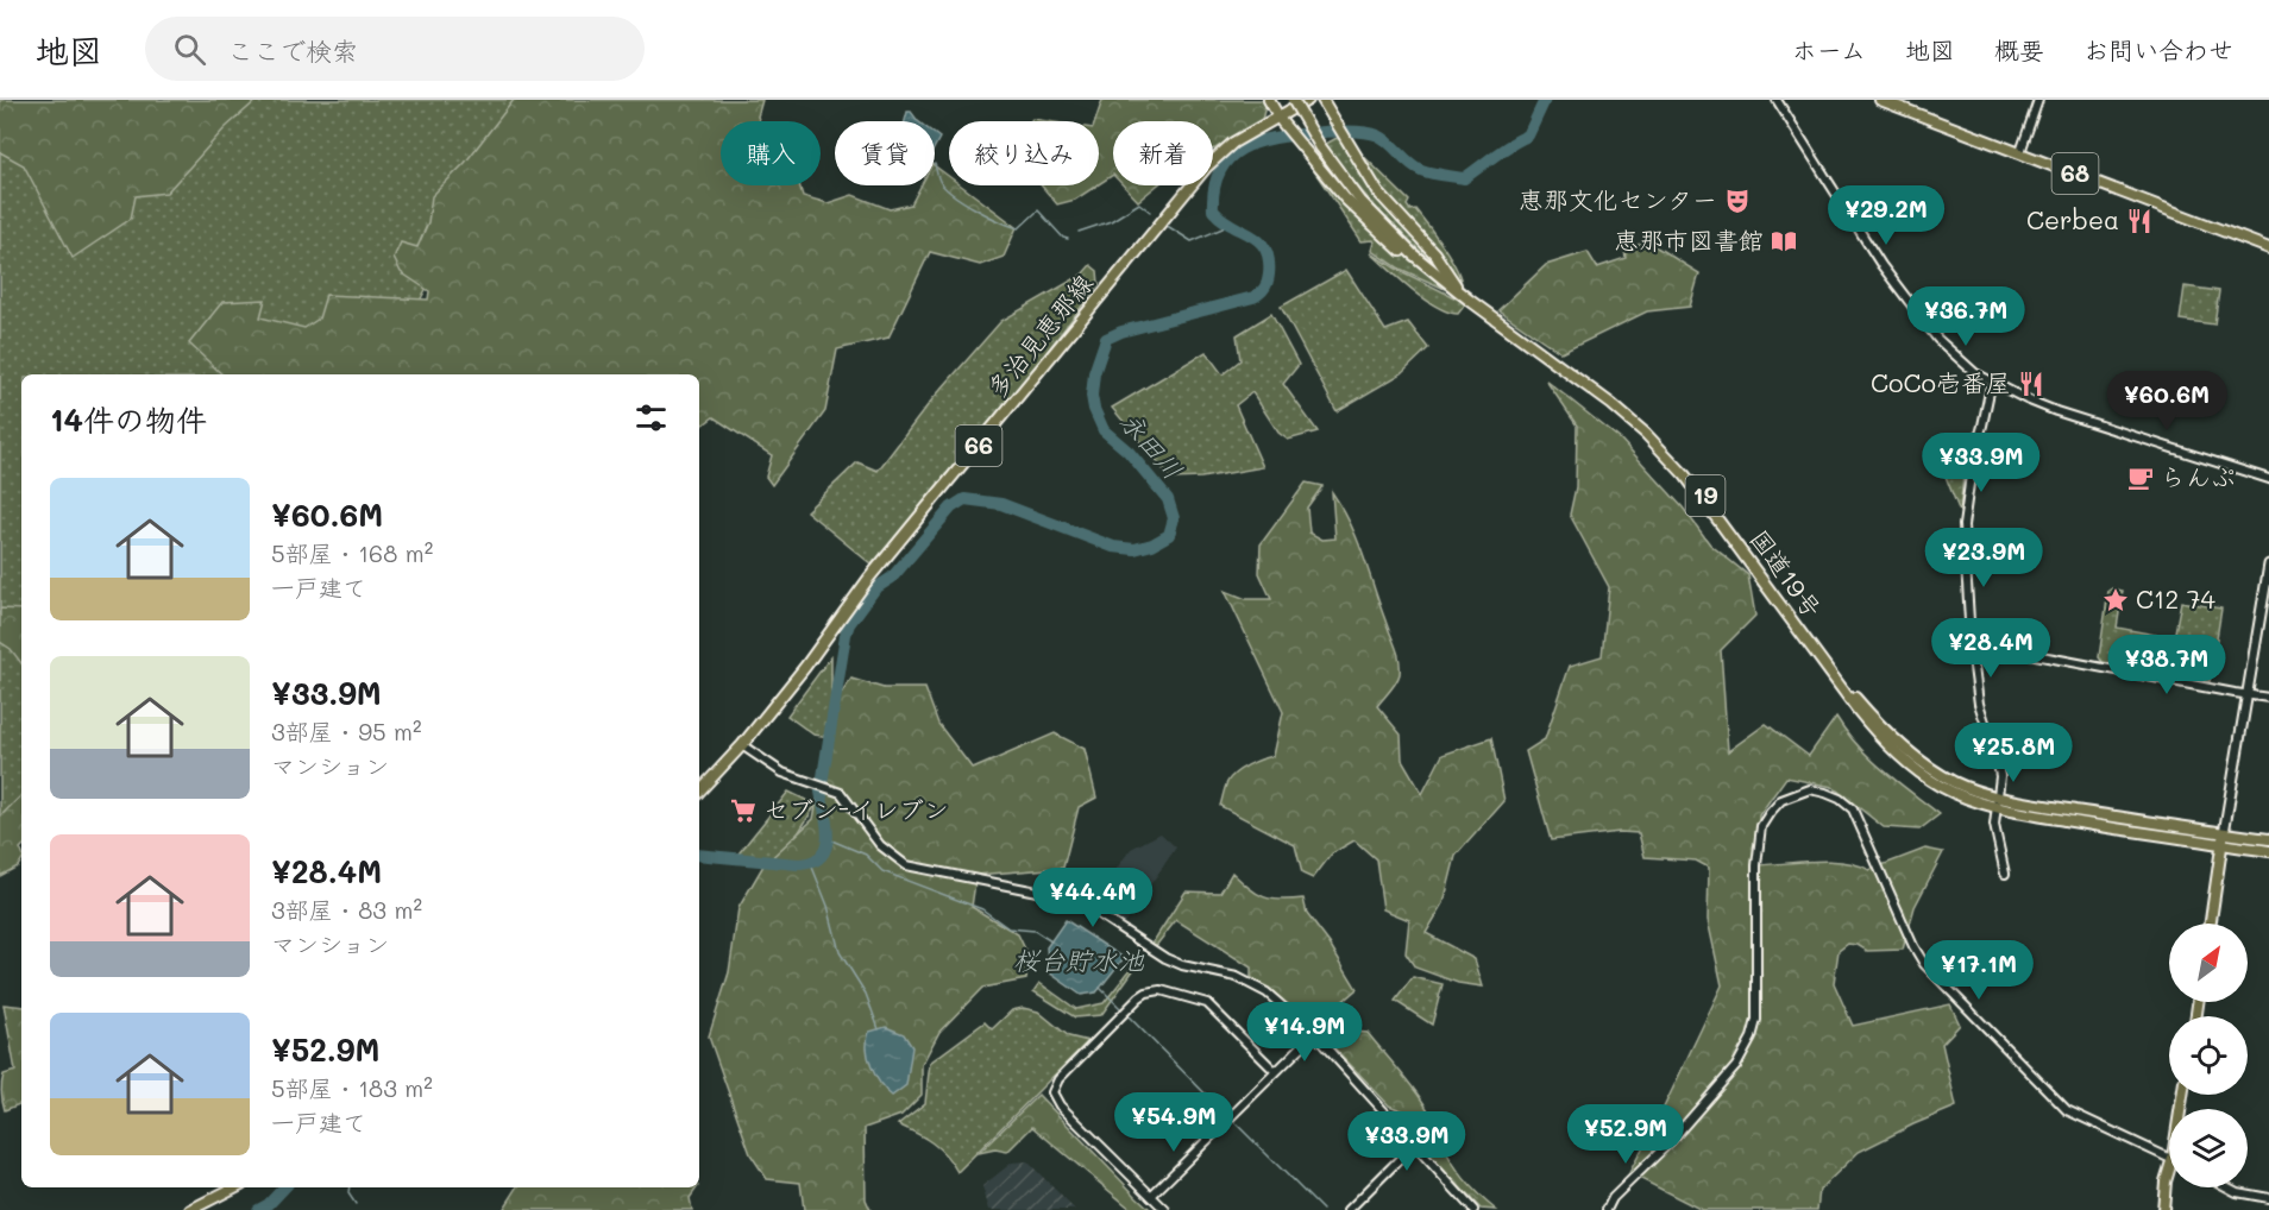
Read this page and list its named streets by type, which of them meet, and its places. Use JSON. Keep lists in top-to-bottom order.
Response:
{
  "streets": {
    "main road": [
      "68",
      "多治見恵那線",
      "66",
      "19",
      "国道19号"
    ]
  },
  "water": ["永田川", "桜台貯水池"],
  "places": {
    "theatre": ["恵那文化センター"],
    "restaurant": ["Cerbea", "CoCo壱番屋"],
    "library": ["恵那市図書館"],
    "cafe": ["らんぷ"],
    "place": ["C12 74"],
    "supermarket": ["セブン-イレブン"]
  },
  "north": "top right",
  "page": {
    "header": "地図",
    "search": "ここで検索",
    "nav": [
      "ホーム",
      "地図",
      "概要",
      "お問い合わせ"
    ],
    "chip": [
      "購入",
      "賃貸",
      "絞り込み",
      "新着"
    ],
    "price": [
      "¥29.2M",
      "¥36.7M",
      "¥60.6M",
      "¥33.9M",
      "¥23.9M",
      "¥28.4M",
      "¥38.7M",
      "¥25.8M",
      "¥44.4M",
      "¥17.1M",
      "¥14.9M",
      "¥54.9M",
      "¥52.9M",
      "¥33.9M"
    ],
    "heading": "14件の物件",
    "list": [
      {
        "name": "¥60.6M",
        "note": "5部屋 · 168 m² · 一戸建て"
      },
      {
        "name": "¥33.9M",
        "note": "3部屋 · 95 m² · マンション"
      },
      {
        "name": "¥28.4M",
        "note": "3部屋 · 83 m² · マンション"
      },
      {
        "name": "¥52.9M",
        "note": "5部屋 · 183 m² · 一戸建て"
      }
    ]
  }
}
